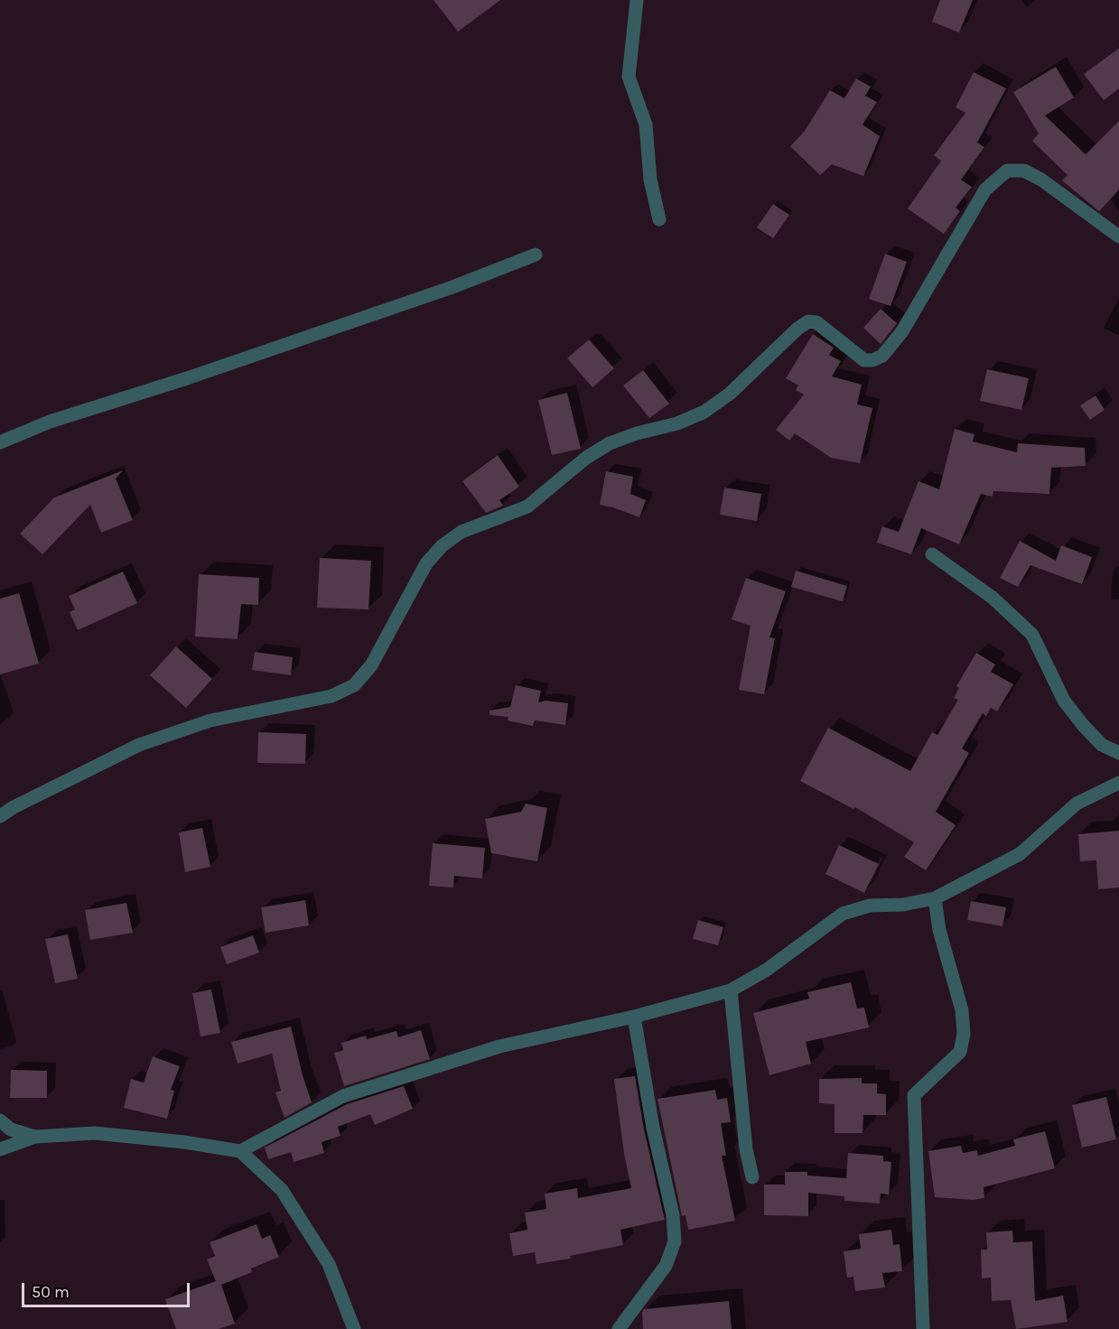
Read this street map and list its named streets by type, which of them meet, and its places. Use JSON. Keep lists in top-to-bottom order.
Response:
{
  "scale_bar": "50 m"
}
